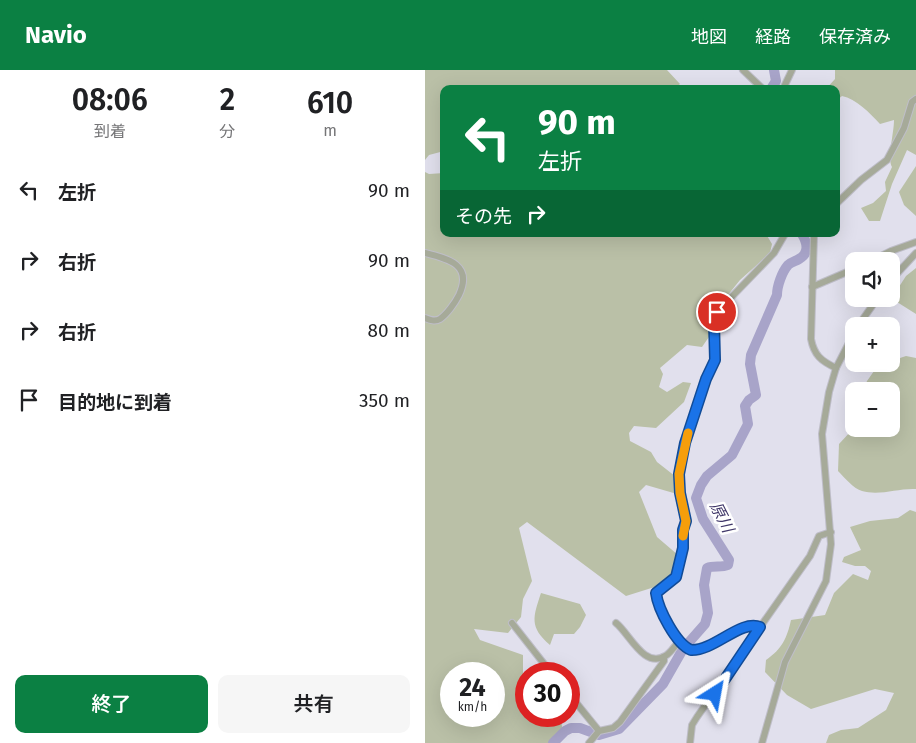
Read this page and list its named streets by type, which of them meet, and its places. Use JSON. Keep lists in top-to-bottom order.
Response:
{
  "water": ["原川"],
  "page": {
    "header": "Navio",
    "nav": ["地図", "経路", "保存済み"],
    "eta": [
      "08:06",
      "到着",
      "2",
      "分",
      "610",
      "m"
    ],
    "turn": ["90 m", "左折"],
    "list": [
      {
        "name": "左折",
        "value": "90 m"
      },
      {
        "name": "右折",
        "value": "90 m"
      },
      {
        "name": "右折",
        "value": "80 m"
      },
      {
        "name": "目的地に到着",
        "value": "350 m"
      }
    ],
    "then": "その先",
    "map_buttons": ["+", "−"],
    "speed": "24 km/h",
    "limit": "30",
    "buttons": ["終了", "共有"]
  }
}
